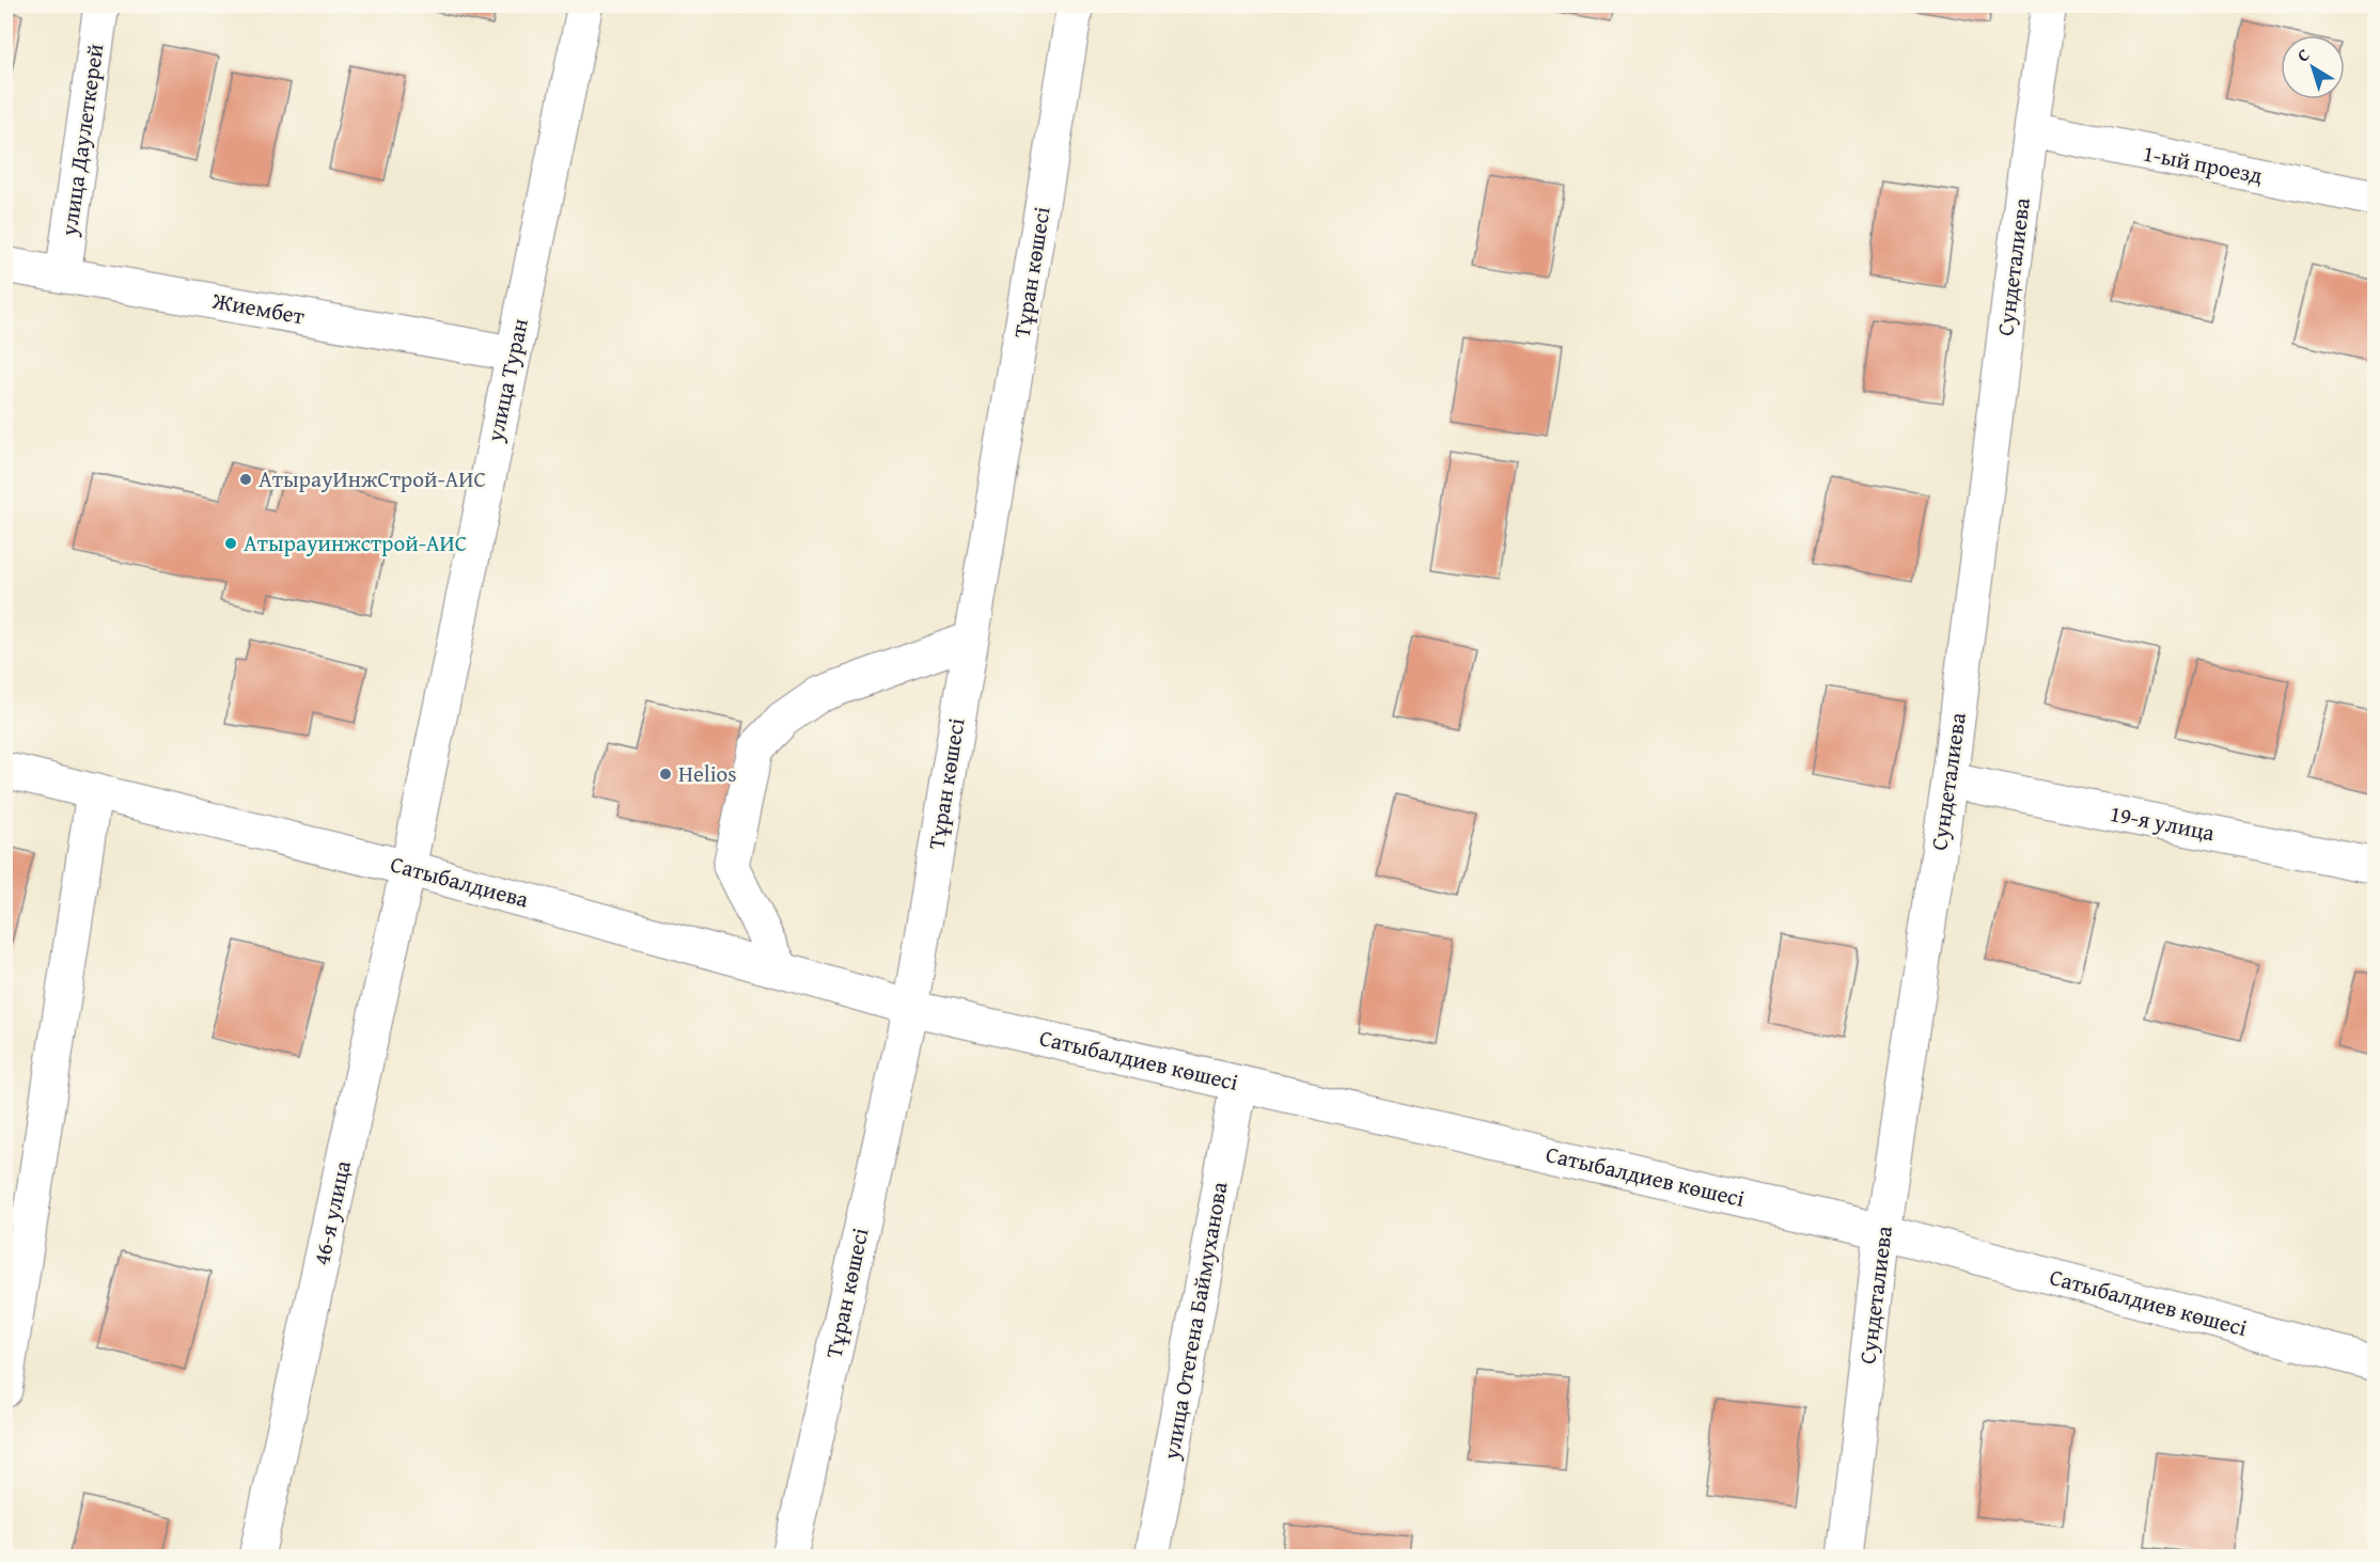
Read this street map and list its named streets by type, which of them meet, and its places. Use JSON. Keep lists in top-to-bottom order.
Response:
{
  "streets": {
    "street": [
      "улица Даулеткерей",
      "1-ый проезд",
      "Сундеталиева",
      "Тұран көшесі",
      "Жиембет",
      "улица Туран",
      "19-я улица",
      "Сатыбалдиева",
      "Сатыбалдиев көшесі",
      "46-я улица",
      "улица Отегена Баймуханова"
    ]
  },
  "crossings": [
    ["улица Даулеткерей", "Жиембет"],
    ["1-ый проезд", "Сундеталиева"],
    ["Сундеталиева", "19-я улица"],
    ["Сундеталиева", "Сатыбалдиев көшесі"],
    ["Тұран көшесі", "Сатыбалдиева"],
    ["Тұран көшесі", "Сатыбалдиев көшесі"],
    ["Жиембет", "улица Туран"],
    ["улица Туран", "Сатыбалдиева"],
    ["улица Туран", "46-я улица"],
    ["Сатыбалдиева", "Сатыбалдиев көшесі"],
    ["Сатыбалдиева", "46-я улица"],
    ["Сатыбалдиев көшесі", "улица Отегена Баймуханова"]
  ],
  "places": ["АтырауИнжСтрой-АИС", "Атырауинжстрой-АИС", "Helios"],
  "north": "top left"
}
